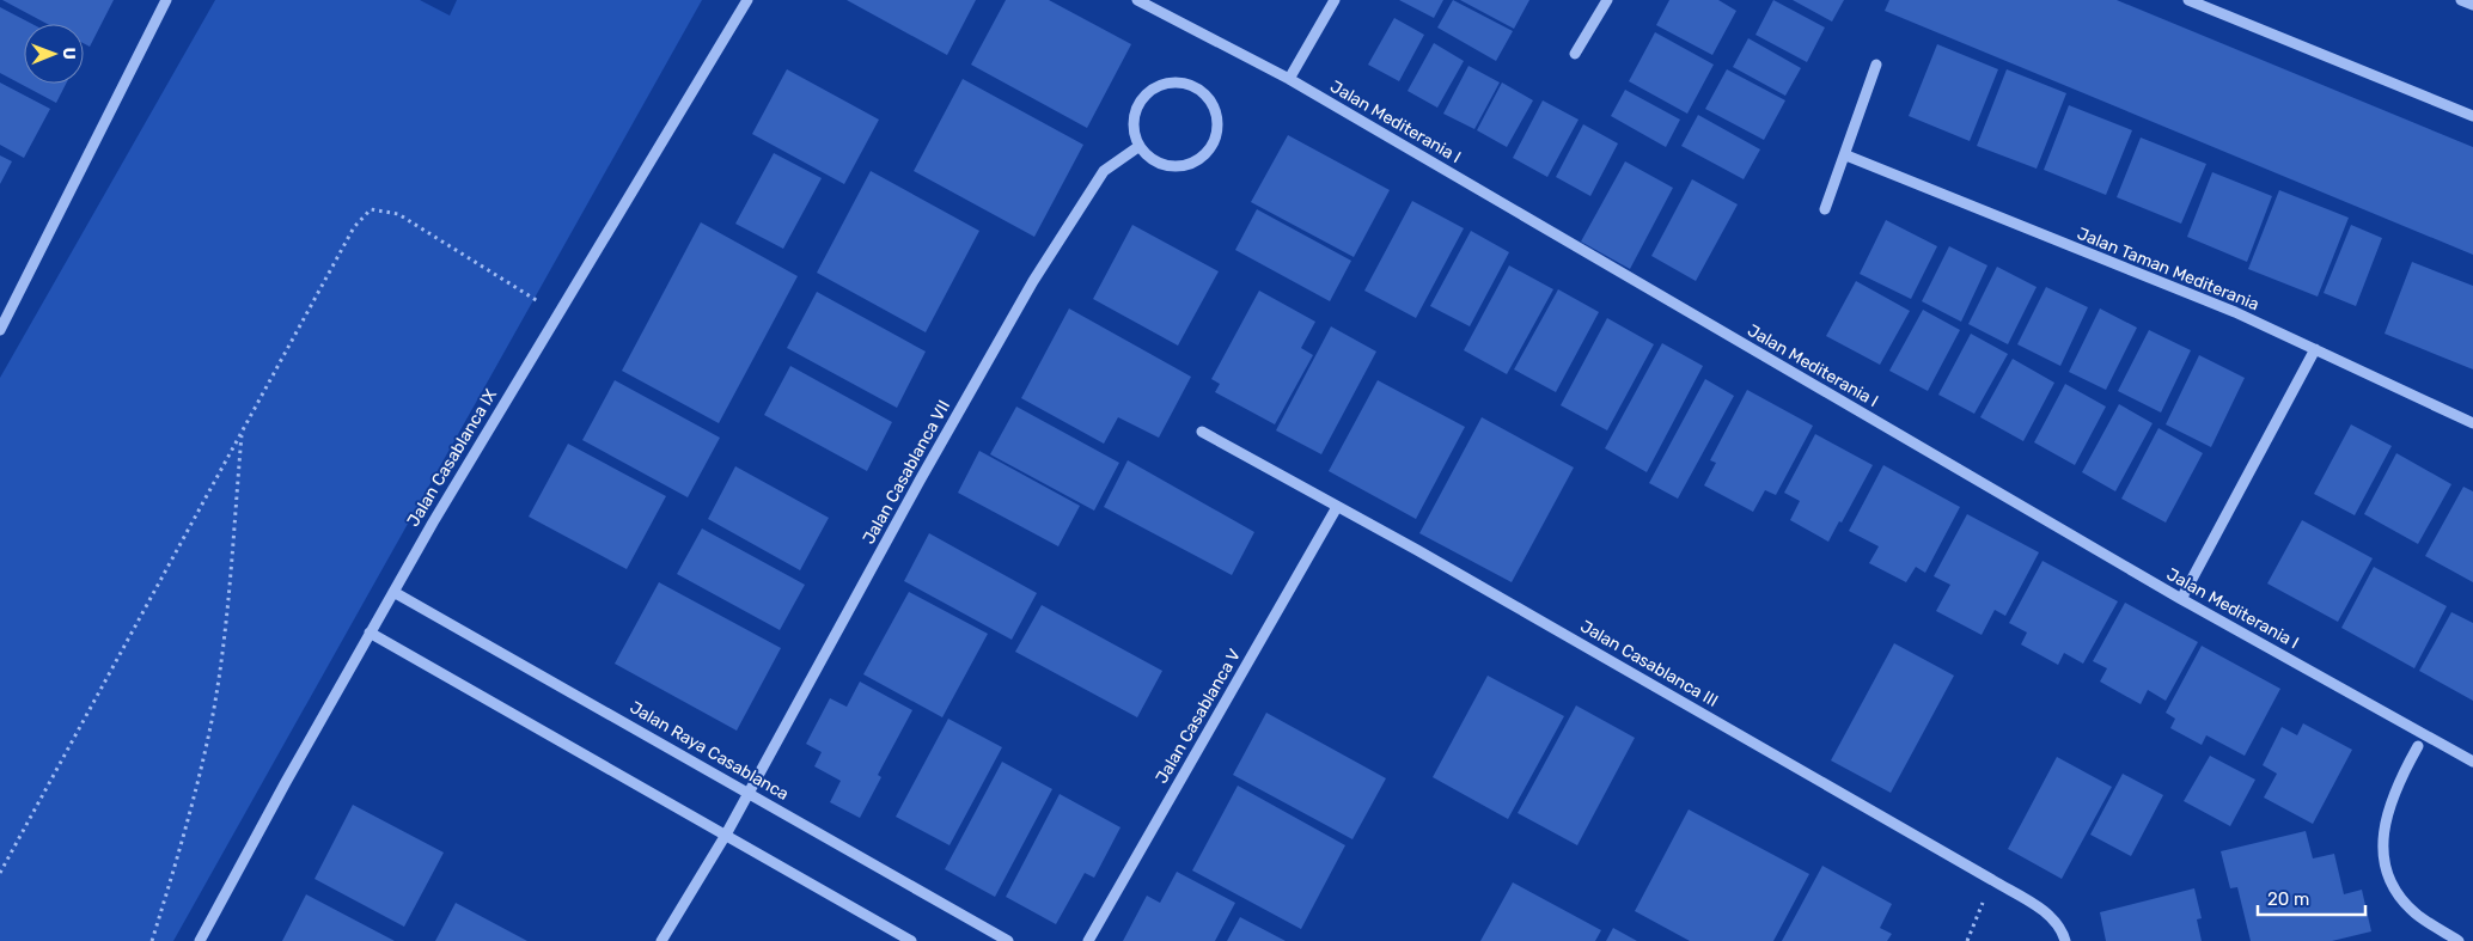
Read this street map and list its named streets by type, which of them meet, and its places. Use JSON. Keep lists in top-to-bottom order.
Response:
{
  "streets": {
    "street": [
      "Jalan Mediterania I",
      "Jalan Taman Mediterania",
      "Jalan Casablanca IX",
      "Jalan Casablanca VII",
      "Jalan Casablanca III",
      "Jalan Casablanca V",
      "Jalan Raya Casablanca"
    ]
  },
  "crossings": [
    ["Jalan Casablanca IX", "Jalan Raya Casablanca"],
    ["Jalan Casablanca VII", "Jalan Raya Casablanca"],
    ["Jalan Casablanca III", "Jalan Casablanca V"]
  ],
  "scale_bar": "20 m",
  "north": "right"
}
